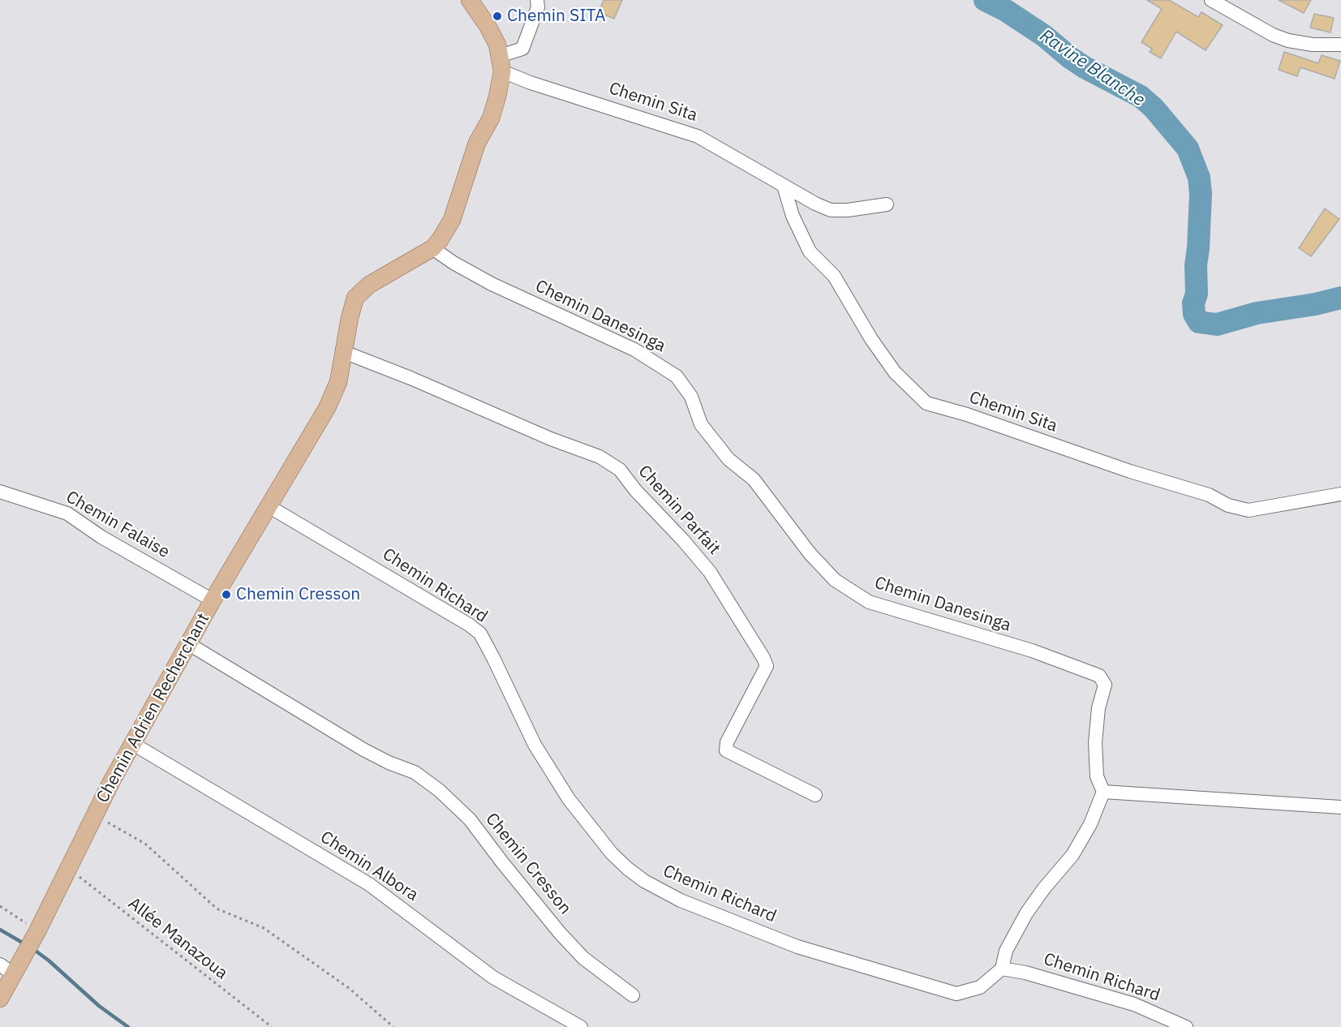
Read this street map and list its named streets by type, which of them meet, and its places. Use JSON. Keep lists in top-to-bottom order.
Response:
{
  "streets": {
    "main road": ["Chemin Adrien Recherchant"],
    "street": [
      "Chemin Sita",
      "Chemin Danesinga",
      "Chemin Parfait",
      "Chemin Falaise",
      "Chemin Richard",
      "Chemin Cresson",
      "Chemin Albora"
    ],
    "path": ["Allée Manazoua"]
  },
  "crossings": [
    ["Chemin Sita", "Chemin Adrien Recherchant"],
    ["Chemin Danesinga", "Chemin Adrien Recherchant"],
    ["Chemin Parfait", "Chemin Adrien Recherchant"],
    ["Chemin Falaise", "Chemin Adrien Recherchant"],
    ["Chemin Richard", "Chemin Adrien Recherchant"],
    ["Chemin Adrien Recherchant", "Chemin Cresson"],
    ["Chemin Adrien Recherchant", "Chemin Albora"],
    ["Chemin Adrien Recherchant", "Allée Manazoua"]
  ],
  "water": ["Ravine Blanche"],
  "places": ["Chemin SITA", "Chemin Cresson"]
}
